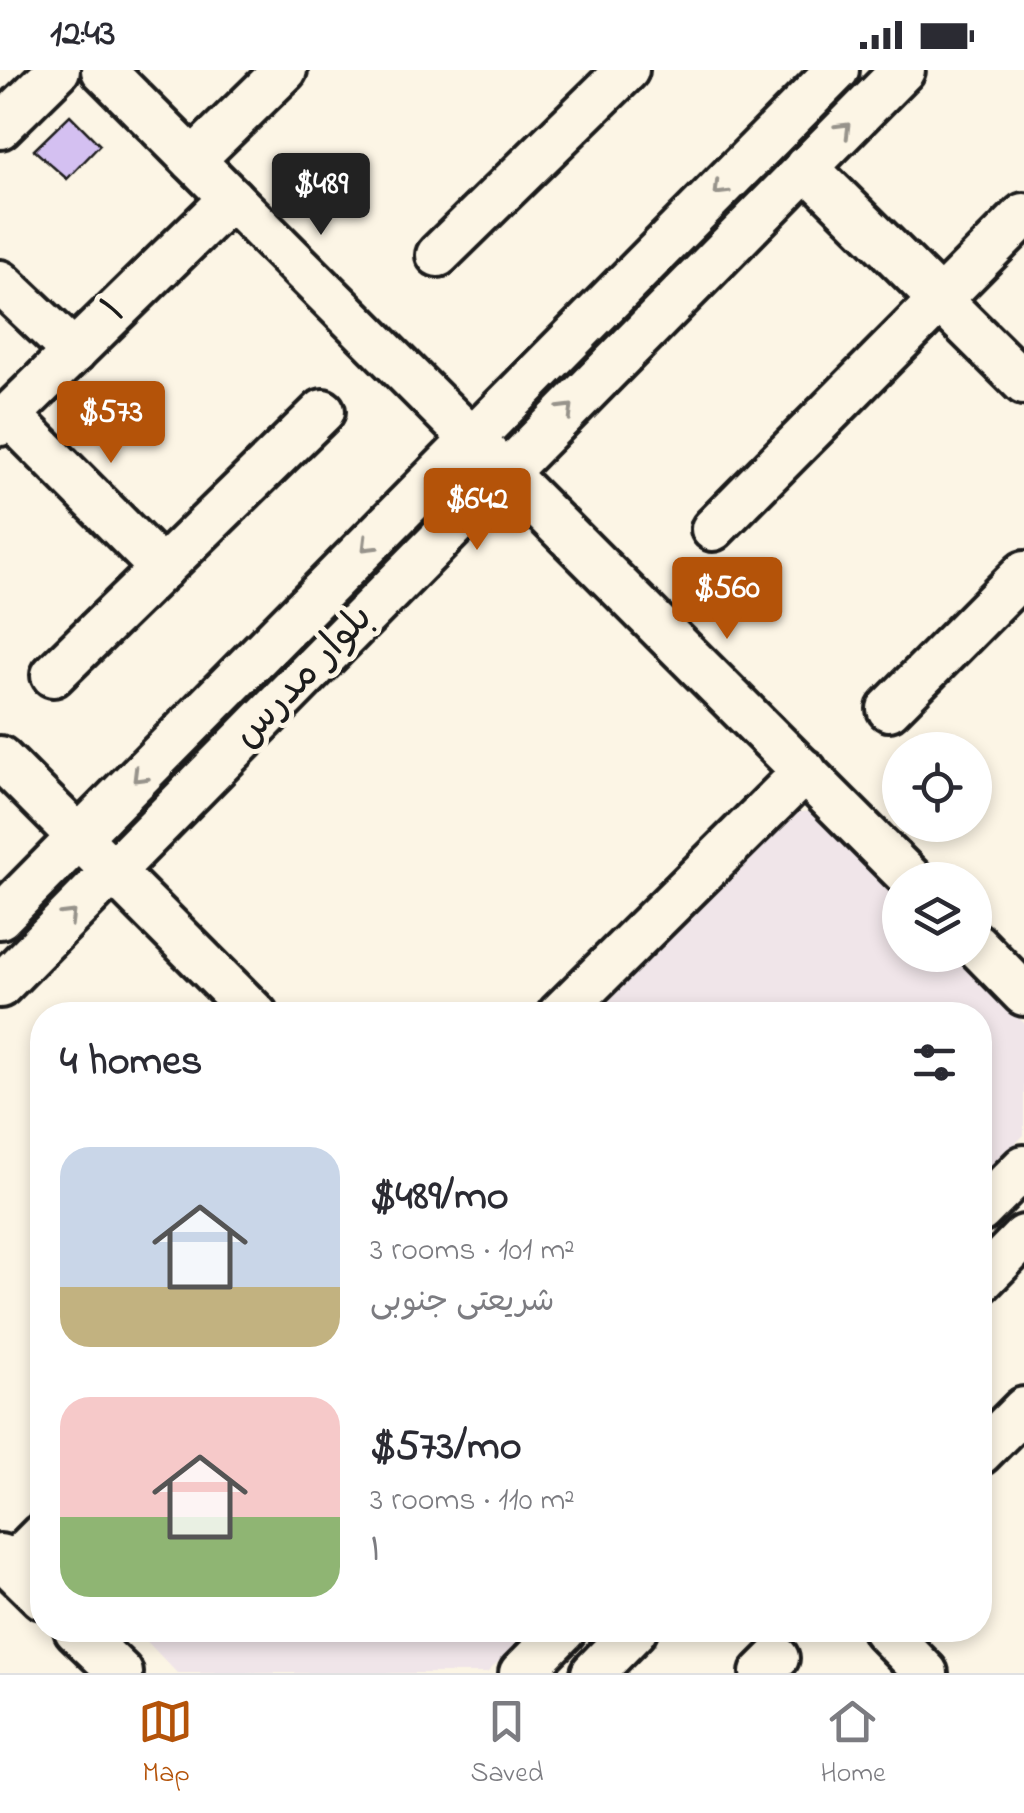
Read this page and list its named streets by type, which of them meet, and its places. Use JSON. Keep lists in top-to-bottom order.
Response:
{
  "streets": {
    "street": ["۱", "بلوار مدرس"]
  },
  "page": {
    "status": "12:43",
    "price": [
      "$489",
      "$573",
      "$642",
      "$560"
    ],
    "heading": "4 homes",
    "list": [
      {
        "name": "$489/mo",
        "note": "3 rooms · 101 m² · شریعتی جنوبی"
      },
      {
        "name": "$573/mo",
        "note": "3 rooms · 110 m² · ۱"
      }
    ],
    "tabs": ["Map", "Saved", "Home"]
  }
}
